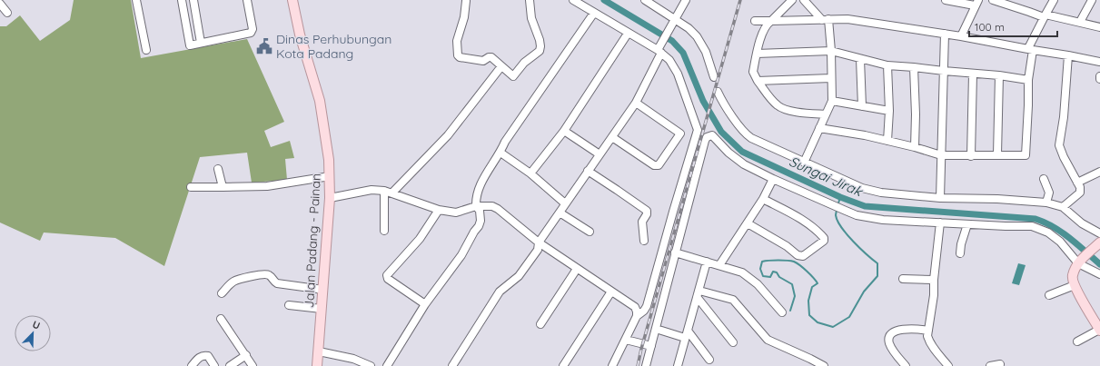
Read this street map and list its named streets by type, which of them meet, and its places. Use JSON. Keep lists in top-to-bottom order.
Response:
{
  "streets": {
    "main road": ["Jalan Padang - Painan"]
  },
  "water": ["Sungai Jirak"],
  "places": {
    "public building": ["Dinas Perhubungan Kota Padang"]
  },
  "scale_bar": "100 m",
  "north": "top right"
}
